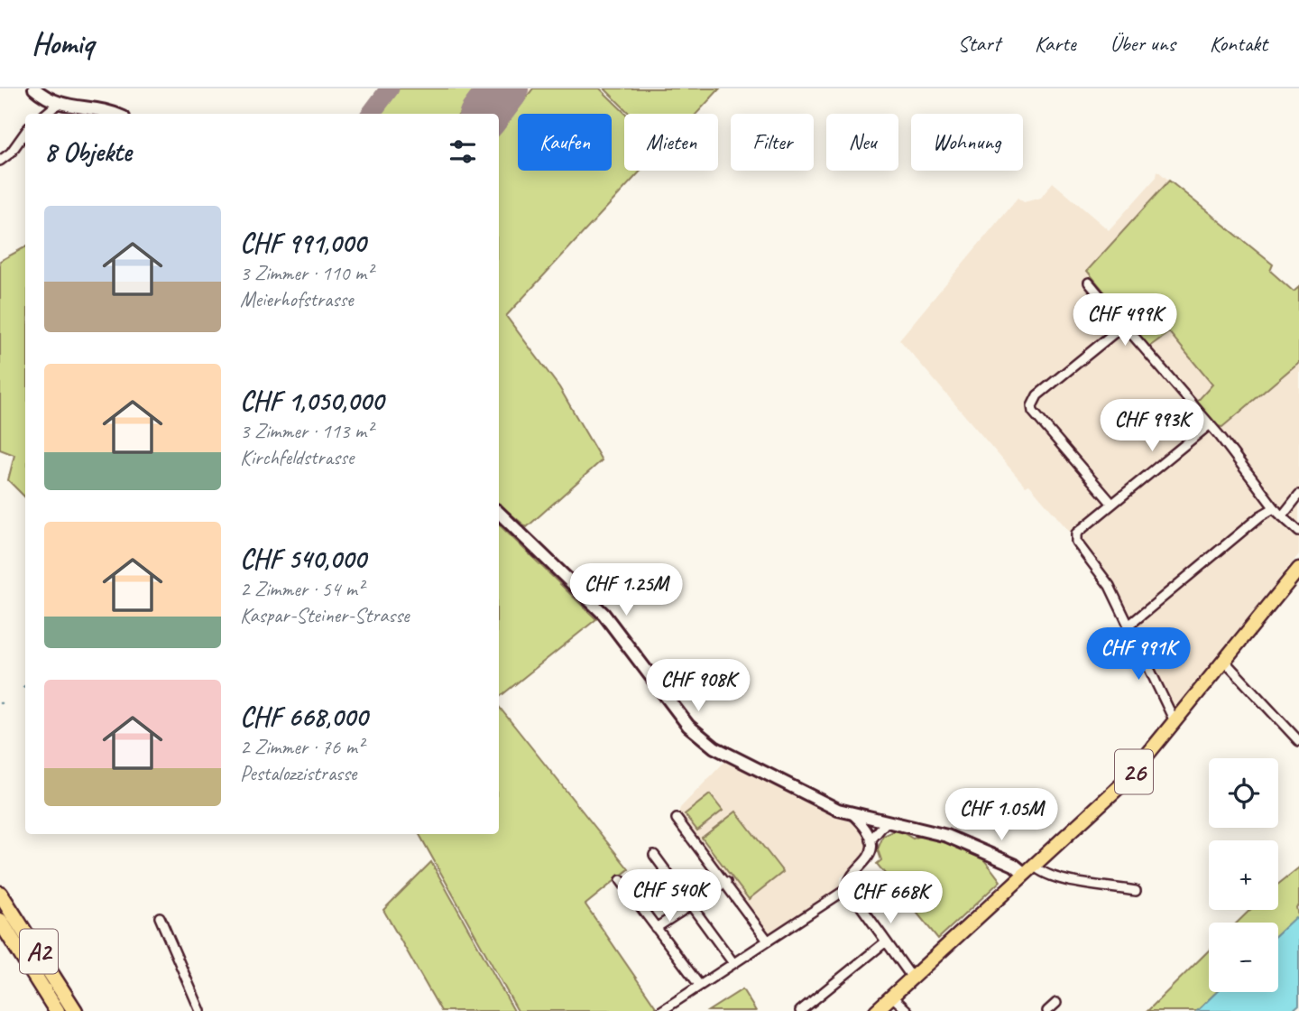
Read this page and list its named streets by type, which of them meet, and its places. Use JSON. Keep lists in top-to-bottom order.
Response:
{
  "streets": {
    "highway": ["A2"],
    "main road": ["26"]
  },
  "page": {
    "header": "Homiq",
    "nav": [
      "Start",
      "Karte",
      "Über uns",
      "Kontakt"
    ],
    "chip": [
      "Kaufen",
      "Mieten",
      "Filter",
      "Neu",
      "Wohnung"
    ],
    "heading": "8 Objekte",
    "list": [
      {
        "name": "CHF 991,000",
        "note": "3 Zimmer · 110 m² · Meierhofstrasse"
      },
      {
        "name": "CHF 1,050,000",
        "note": "3 Zimmer · 113 m² · Kirchfeldstrasse"
      },
      {
        "name": "CHF 540,000",
        "note": "2 Zimmer · 54 m² · Kaspar-Steiner-Strasse"
      },
      {
        "name": "CHF 668,000",
        "note": "2 Zimmer · 76 m² · Pestalozzistrasse"
      }
    ],
    "price": [
      "CHF 499K",
      "CHF 993K",
      "CHF 1.25M",
      "CHF 991K",
      "CHF 908K",
      "CHF 1.05M",
      "CHF 540K",
      "CHF 668K"
    ],
    "map_buttons": ["+", "−"]
  }
}
